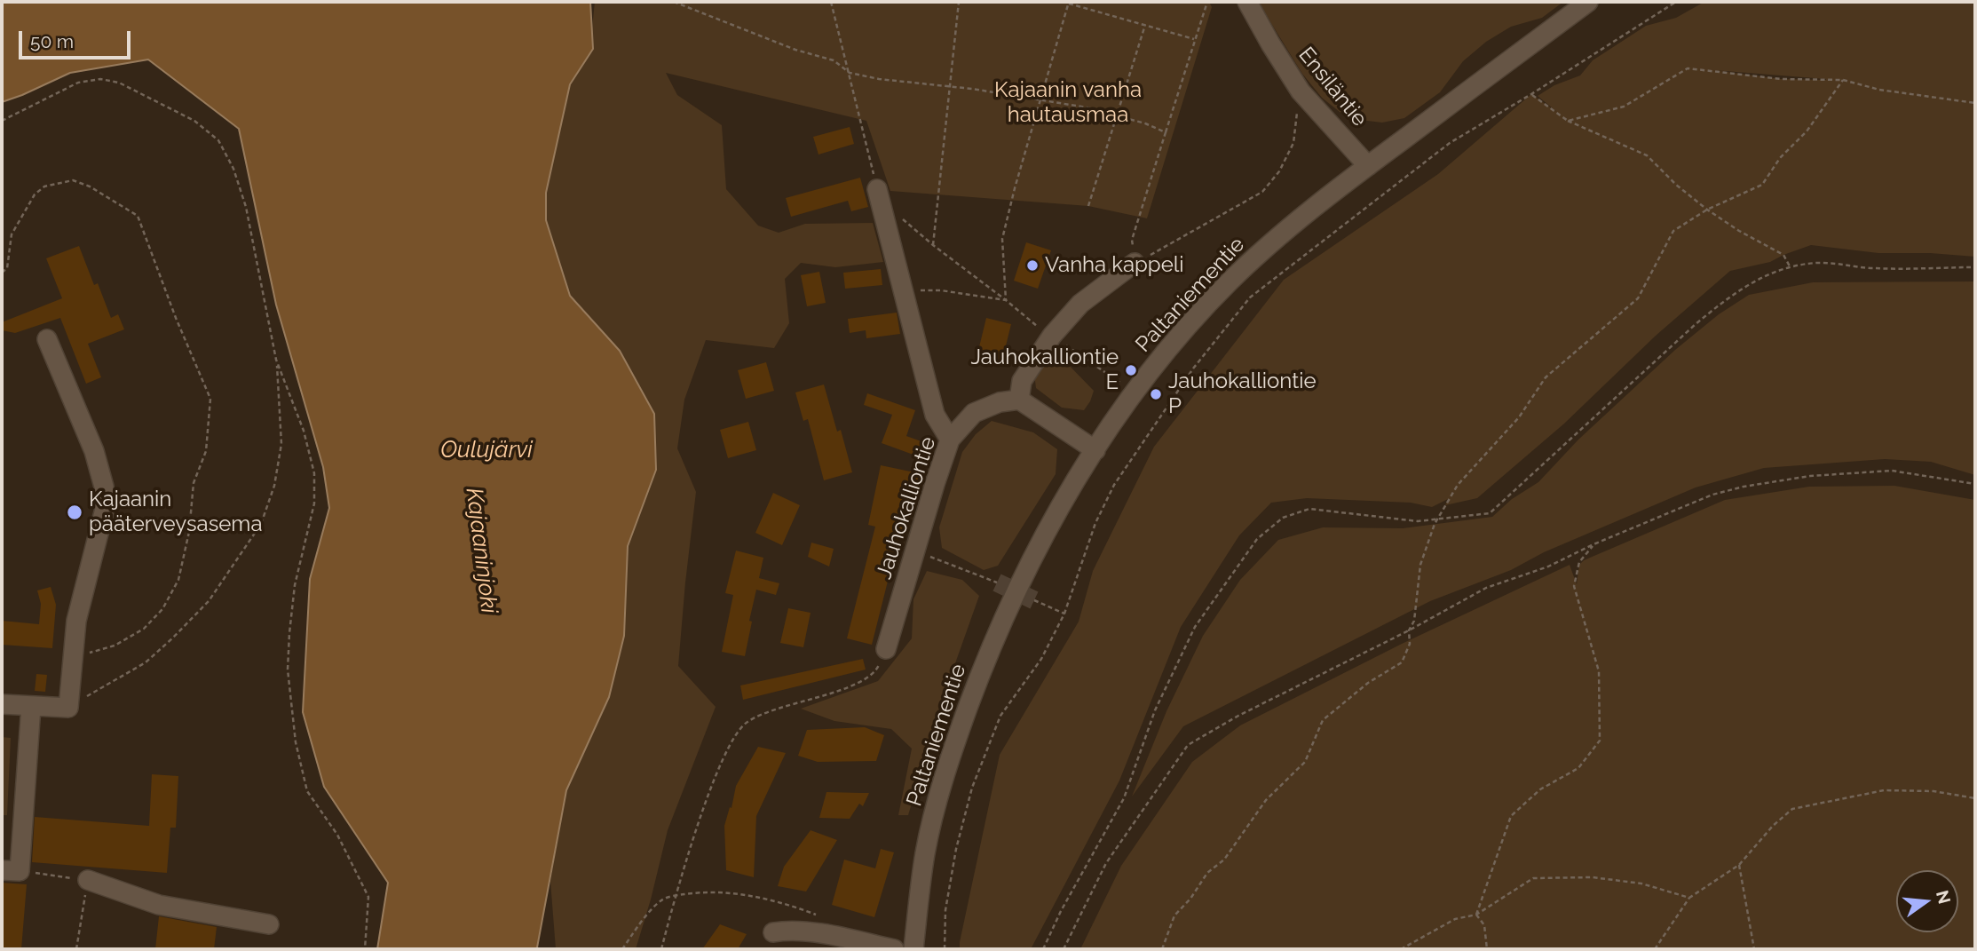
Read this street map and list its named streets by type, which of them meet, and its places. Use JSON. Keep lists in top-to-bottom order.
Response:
{
  "streets": {
    "street": ["Ensiläntie", "Paltaniementie", "Jauhokalliontie"]
  },
  "crossings": [
    ["Ensiläntie", "Paltaniementie"]
  ],
  "water": ["Oulujärvi", "Kajaaninjoki"],
  "parks": ["Kajaanin vanha hautausmaa"],
  "places": [
    "Vanha kappeli",
    "Jauhokalliontie E",
    "Jauhokalliontie P",
    "Kajaanin pääterveysasema"
  ],
  "scale_bar": "50 m",
  "north": "right"
}
